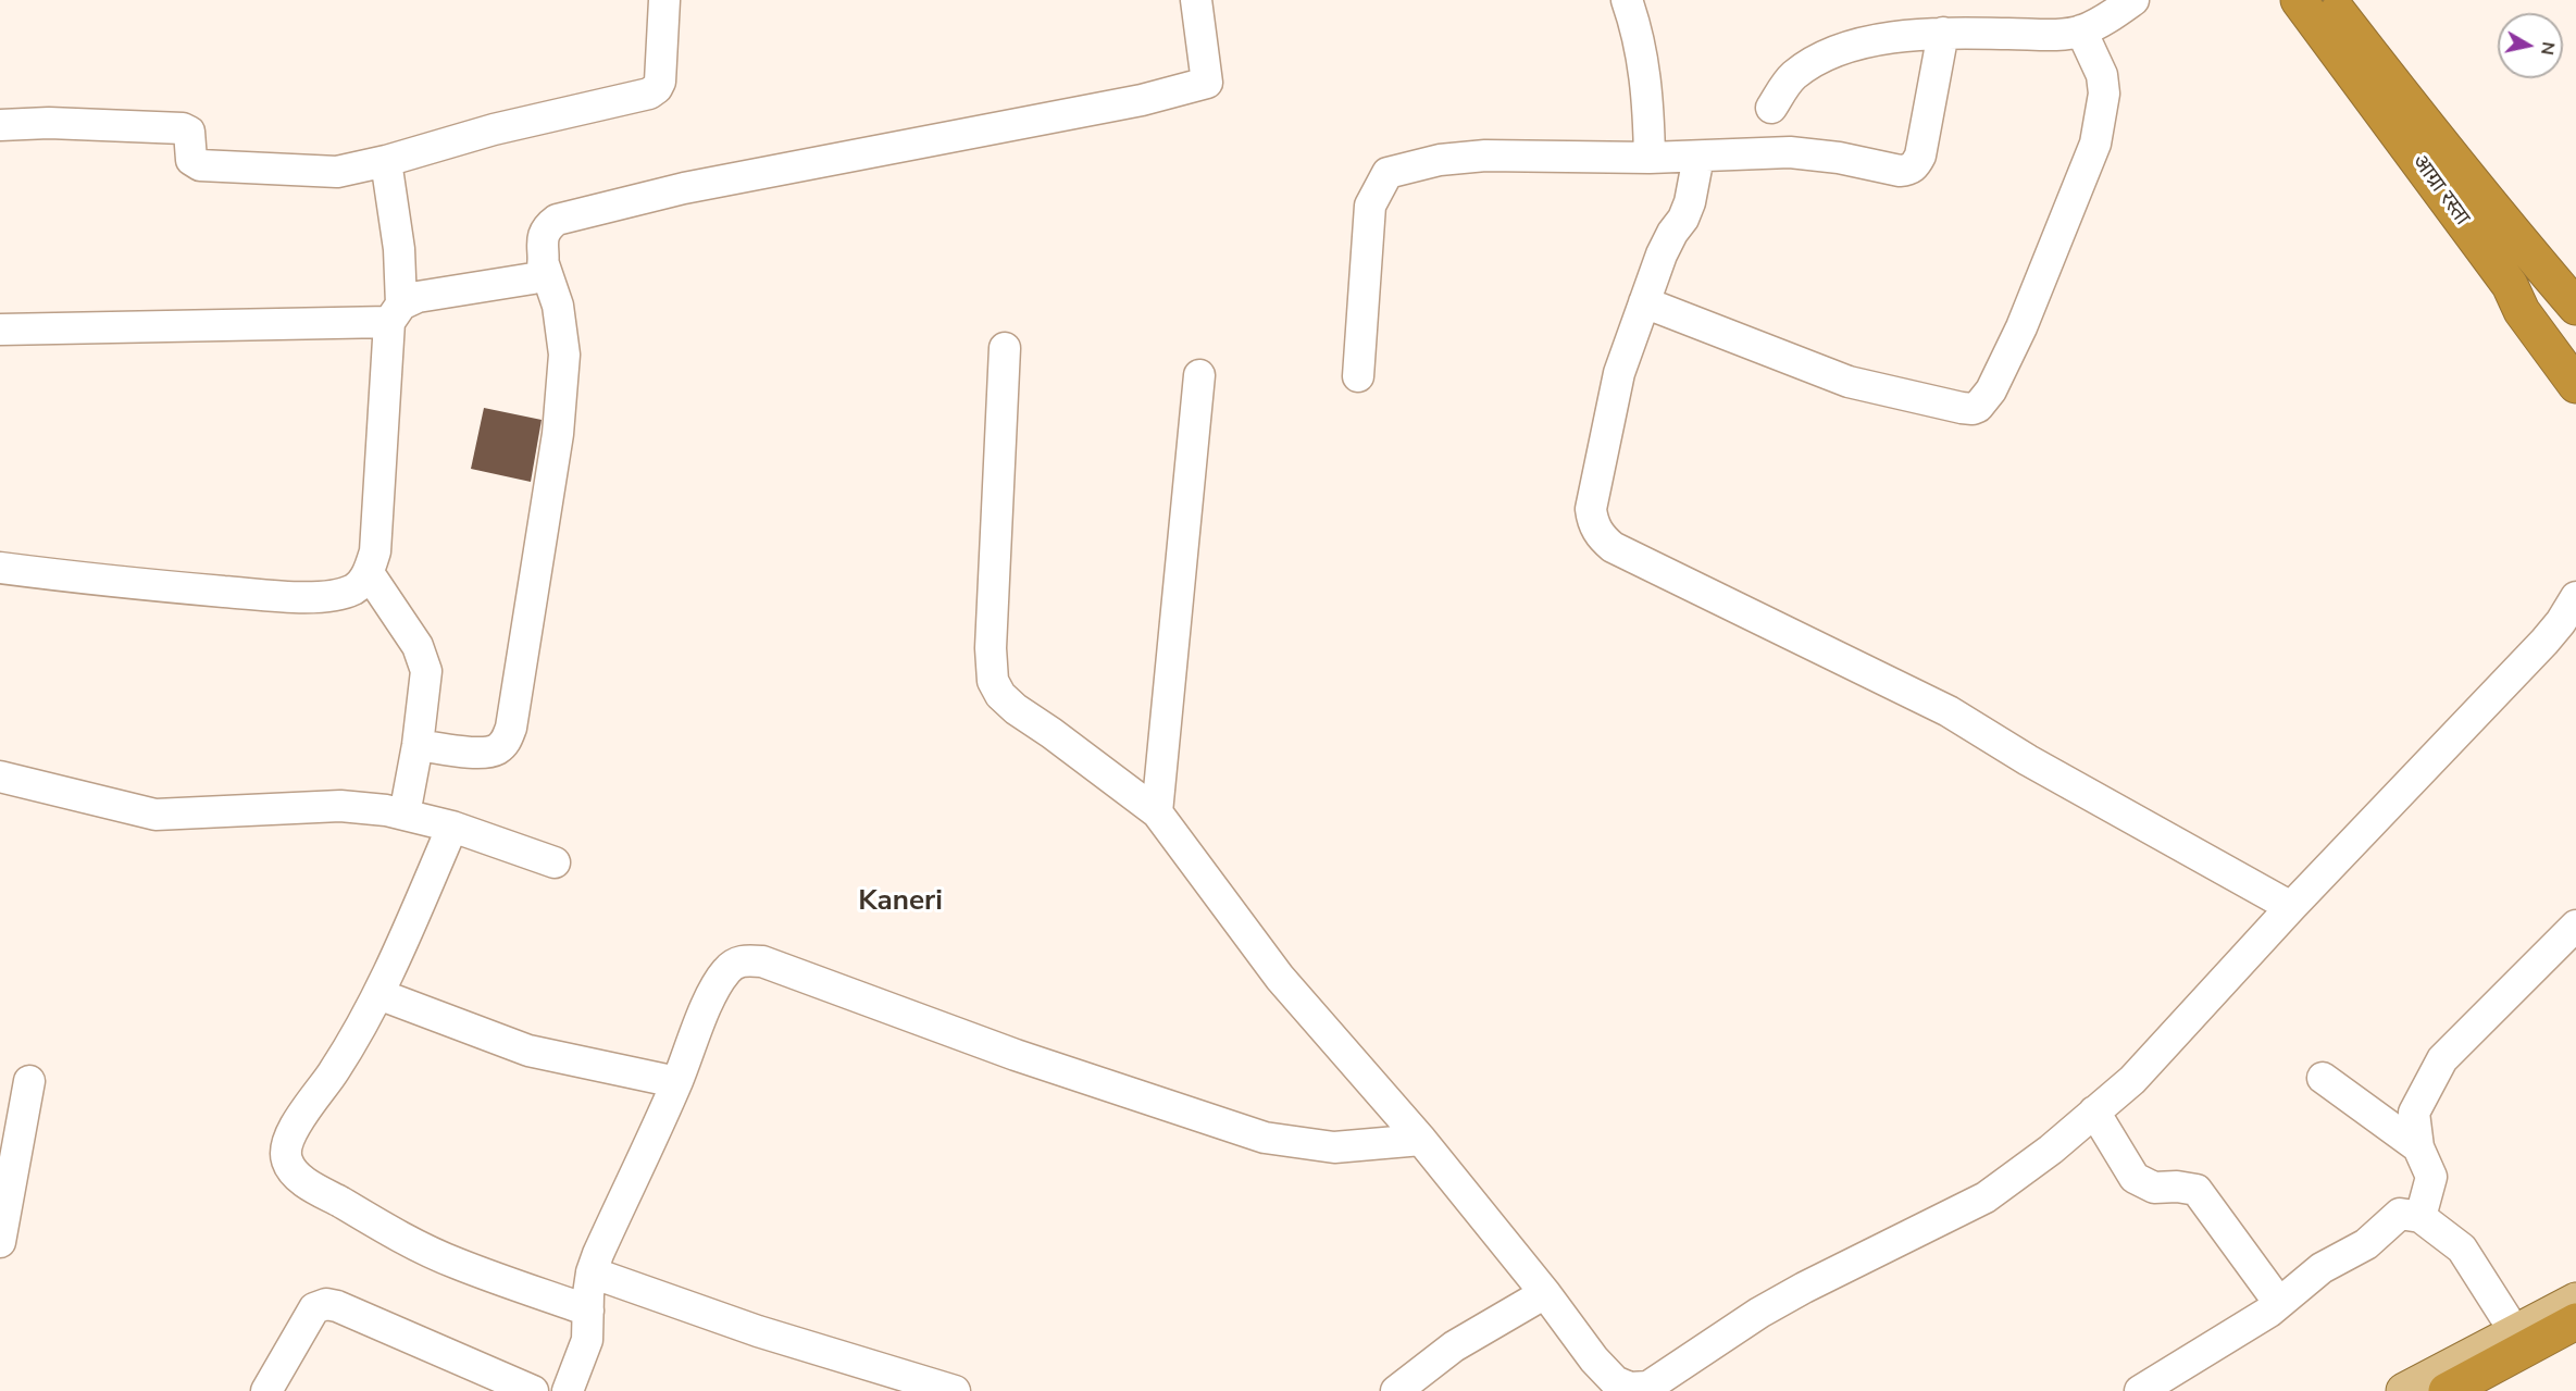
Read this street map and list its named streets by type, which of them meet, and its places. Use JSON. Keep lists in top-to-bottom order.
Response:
{
  "streets": {
    "highway": ["आग्रा रस्ता"]
  },
  "districts": ["Kaneri"],
  "north": "right"
}
